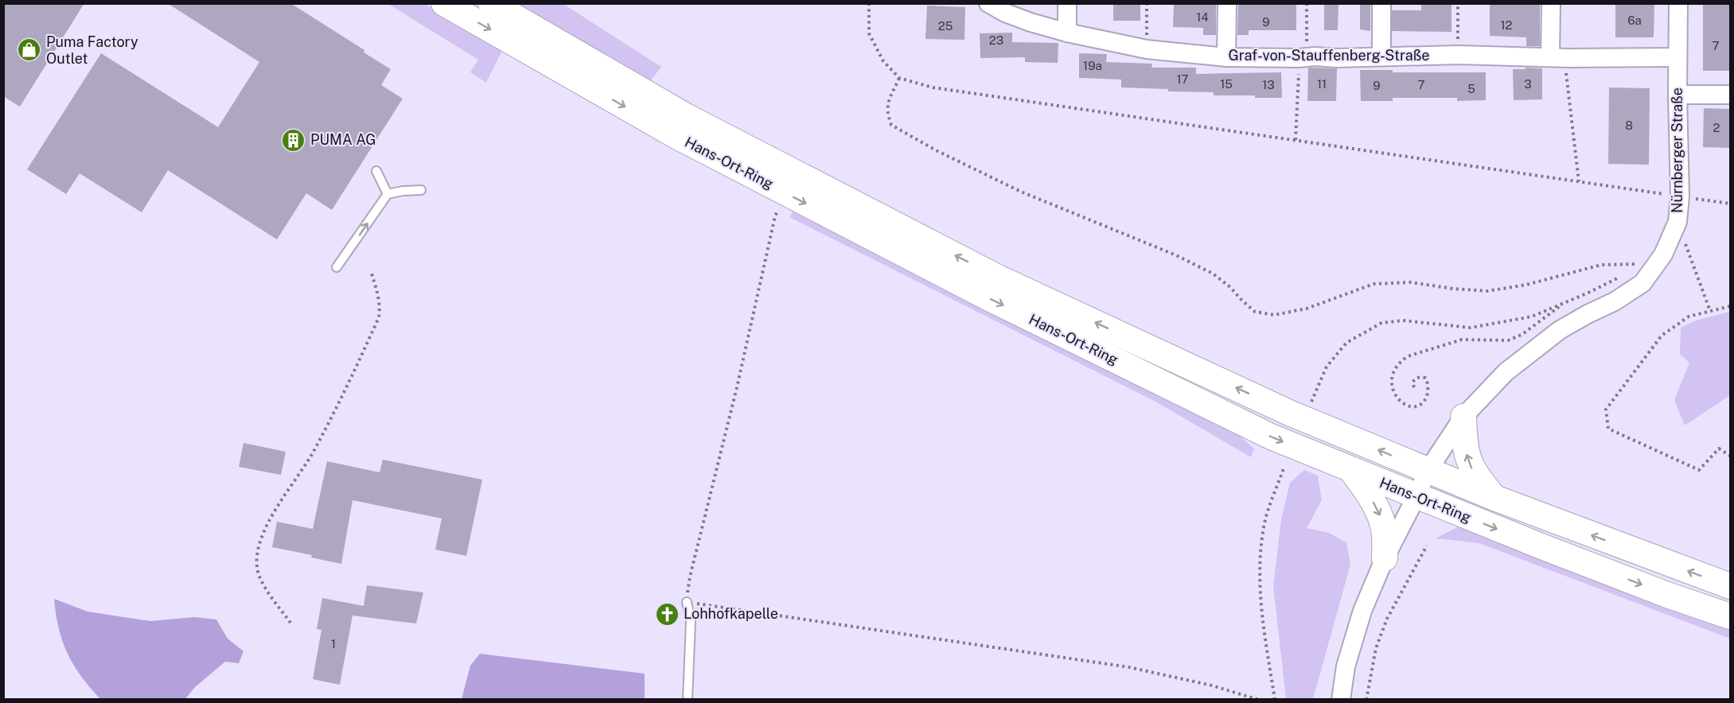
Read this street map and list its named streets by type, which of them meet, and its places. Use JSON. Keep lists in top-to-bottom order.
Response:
{
  "streets": {
    "main road": ["Hans-Ort-Ring"],
    "street": ["Graf-von-Stauffenberg-Straße", "Nürnberger Straße"]
  },
  "crossings": [
    ["Graf-von-Stauffenberg-Straße", "Nürnberger Straße"],
    ["Nürnberger Straße", "Hans-Ort-Ring"]
  ],
  "places": {
    "shop": ["Puma Factory Outlet"],
    "building": ["PUMA AG"],
    "church": ["Lohhofkapelle"]
  },
  "house_numbers": [
    "14",
    "6a",
    "9",
    "12",
    "25",
    "23",
    "7",
    "19a",
    "17",
    "15",
    "11",
    "3",
    "13",
    "7",
    "9",
    "5",
    "8",
    "2",
    "1"
  ]
}
